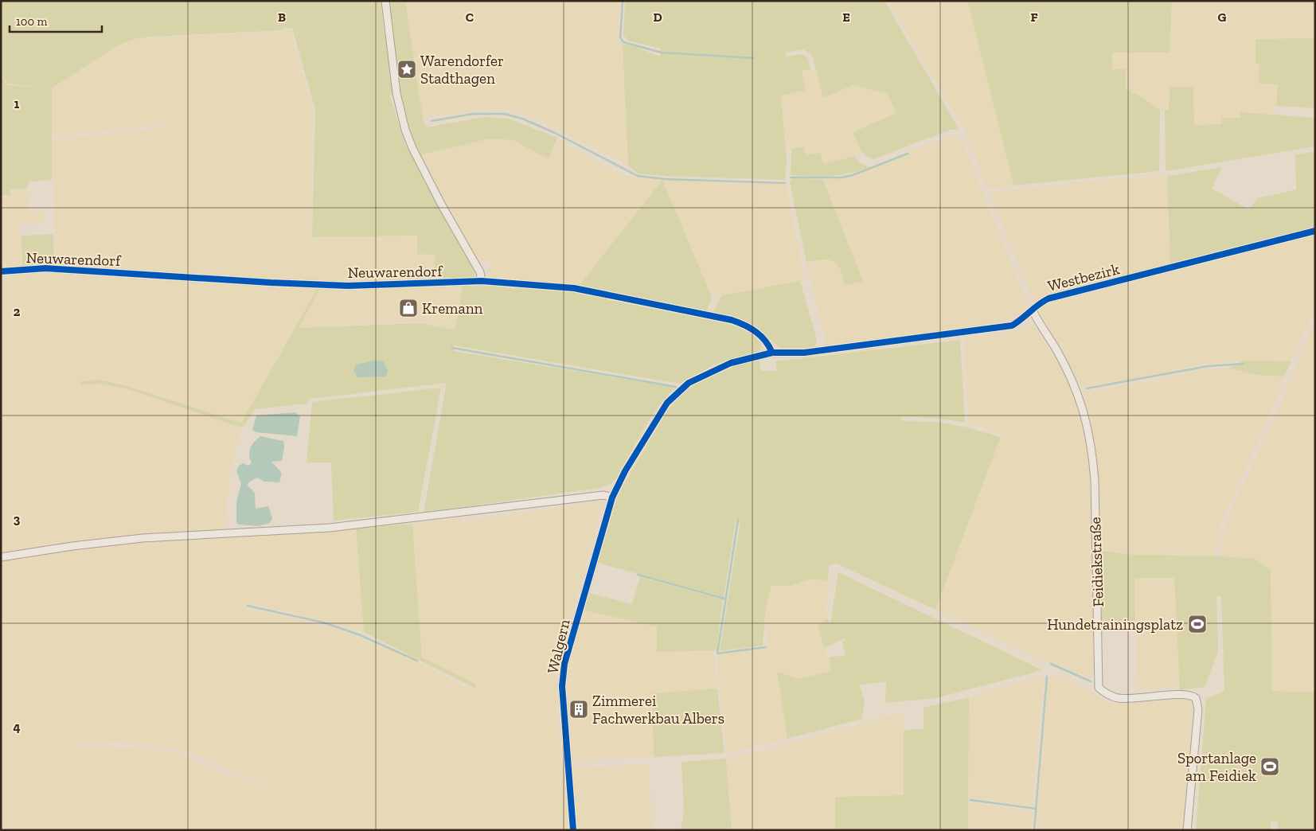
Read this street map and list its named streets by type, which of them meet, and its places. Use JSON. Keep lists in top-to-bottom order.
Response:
{
  "streets": {
    "street": [
      "Neuwarendorf",
      "Westbezirk",
      "Feidiekstraße",
      "Walgern"
    ]
  },
  "crossings": [
    ["Neuwarendorf", "Westbezirk"],
    ["Westbezirk", "Feidiekstraße"],
    ["Westbezirk", "Walgern"]
  ],
  "places": {
    "place": ["Warendorfer Stadthagen"],
    "shop": ["Kremann"],
    "sports": ["Hundetrainingsplatz", "Sportanlage am Feidiek"],
    "building": ["Zimmerei Fachwerkbau Albers"]
  },
  "scale_bar": "100 m",
  "grid": {
    "columns": [
      "B",
      "C",
      "D",
      "E",
      "F",
      "G"
    ],
    "rows": [
      "1",
      "2",
      "3",
      "4"
    ]
  }
}
